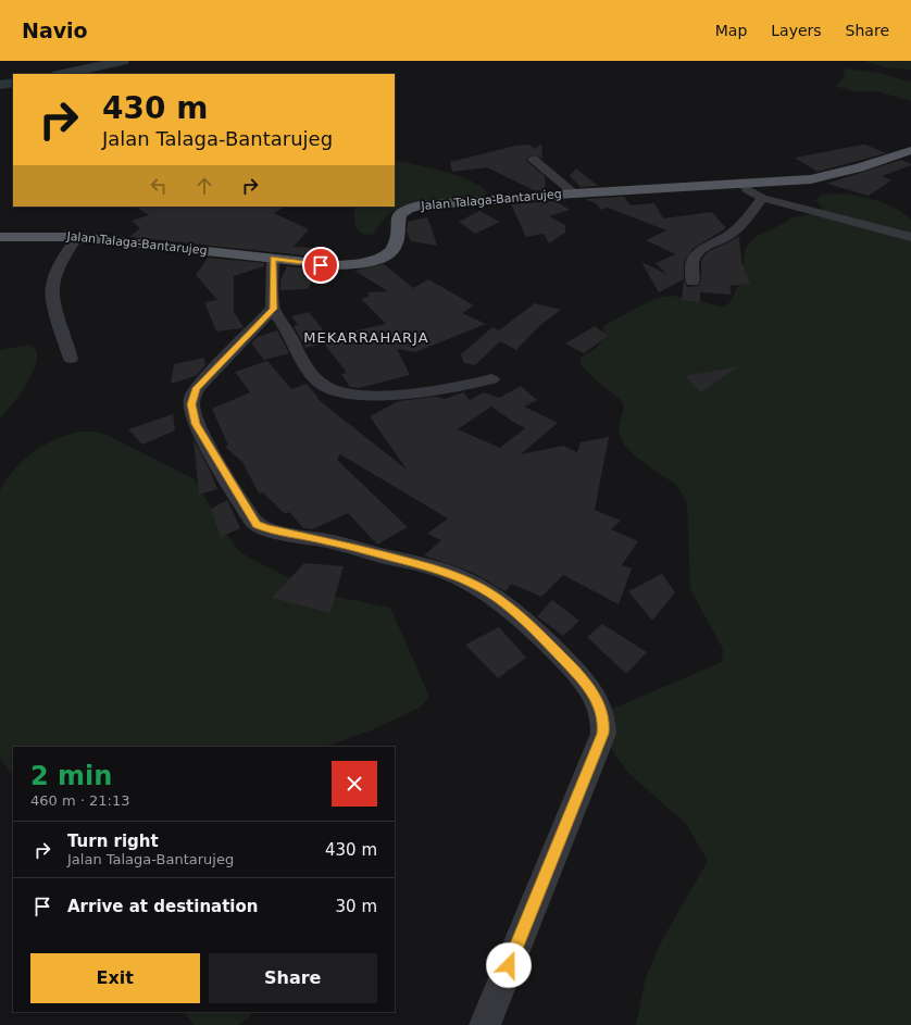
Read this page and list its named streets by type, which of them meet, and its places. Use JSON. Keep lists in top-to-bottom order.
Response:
{
  "streets": {
    "main road": ["Jalan Talaga-Bantarujeg"]
  },
  "districts": ["MEKARRAHARJA"],
  "page": {
    "header": "Navio",
    "nav": ["Map", "Layers", "Share"],
    "turn": ["430 m", "Jalan Talaga-Bantarujeg"],
    "heading": ["2 min", "460 m · 21:13"],
    "list": [
      {
        "name": "Turn right",
        "note": "Jalan Talaga-Bantarujeg",
        "value": "430 m"
      },
      {
        "name": "Arrive at destination",
        "value": "30 m"
      }
    ],
    "buttons": ["Exit", "Share"]
  }
}
